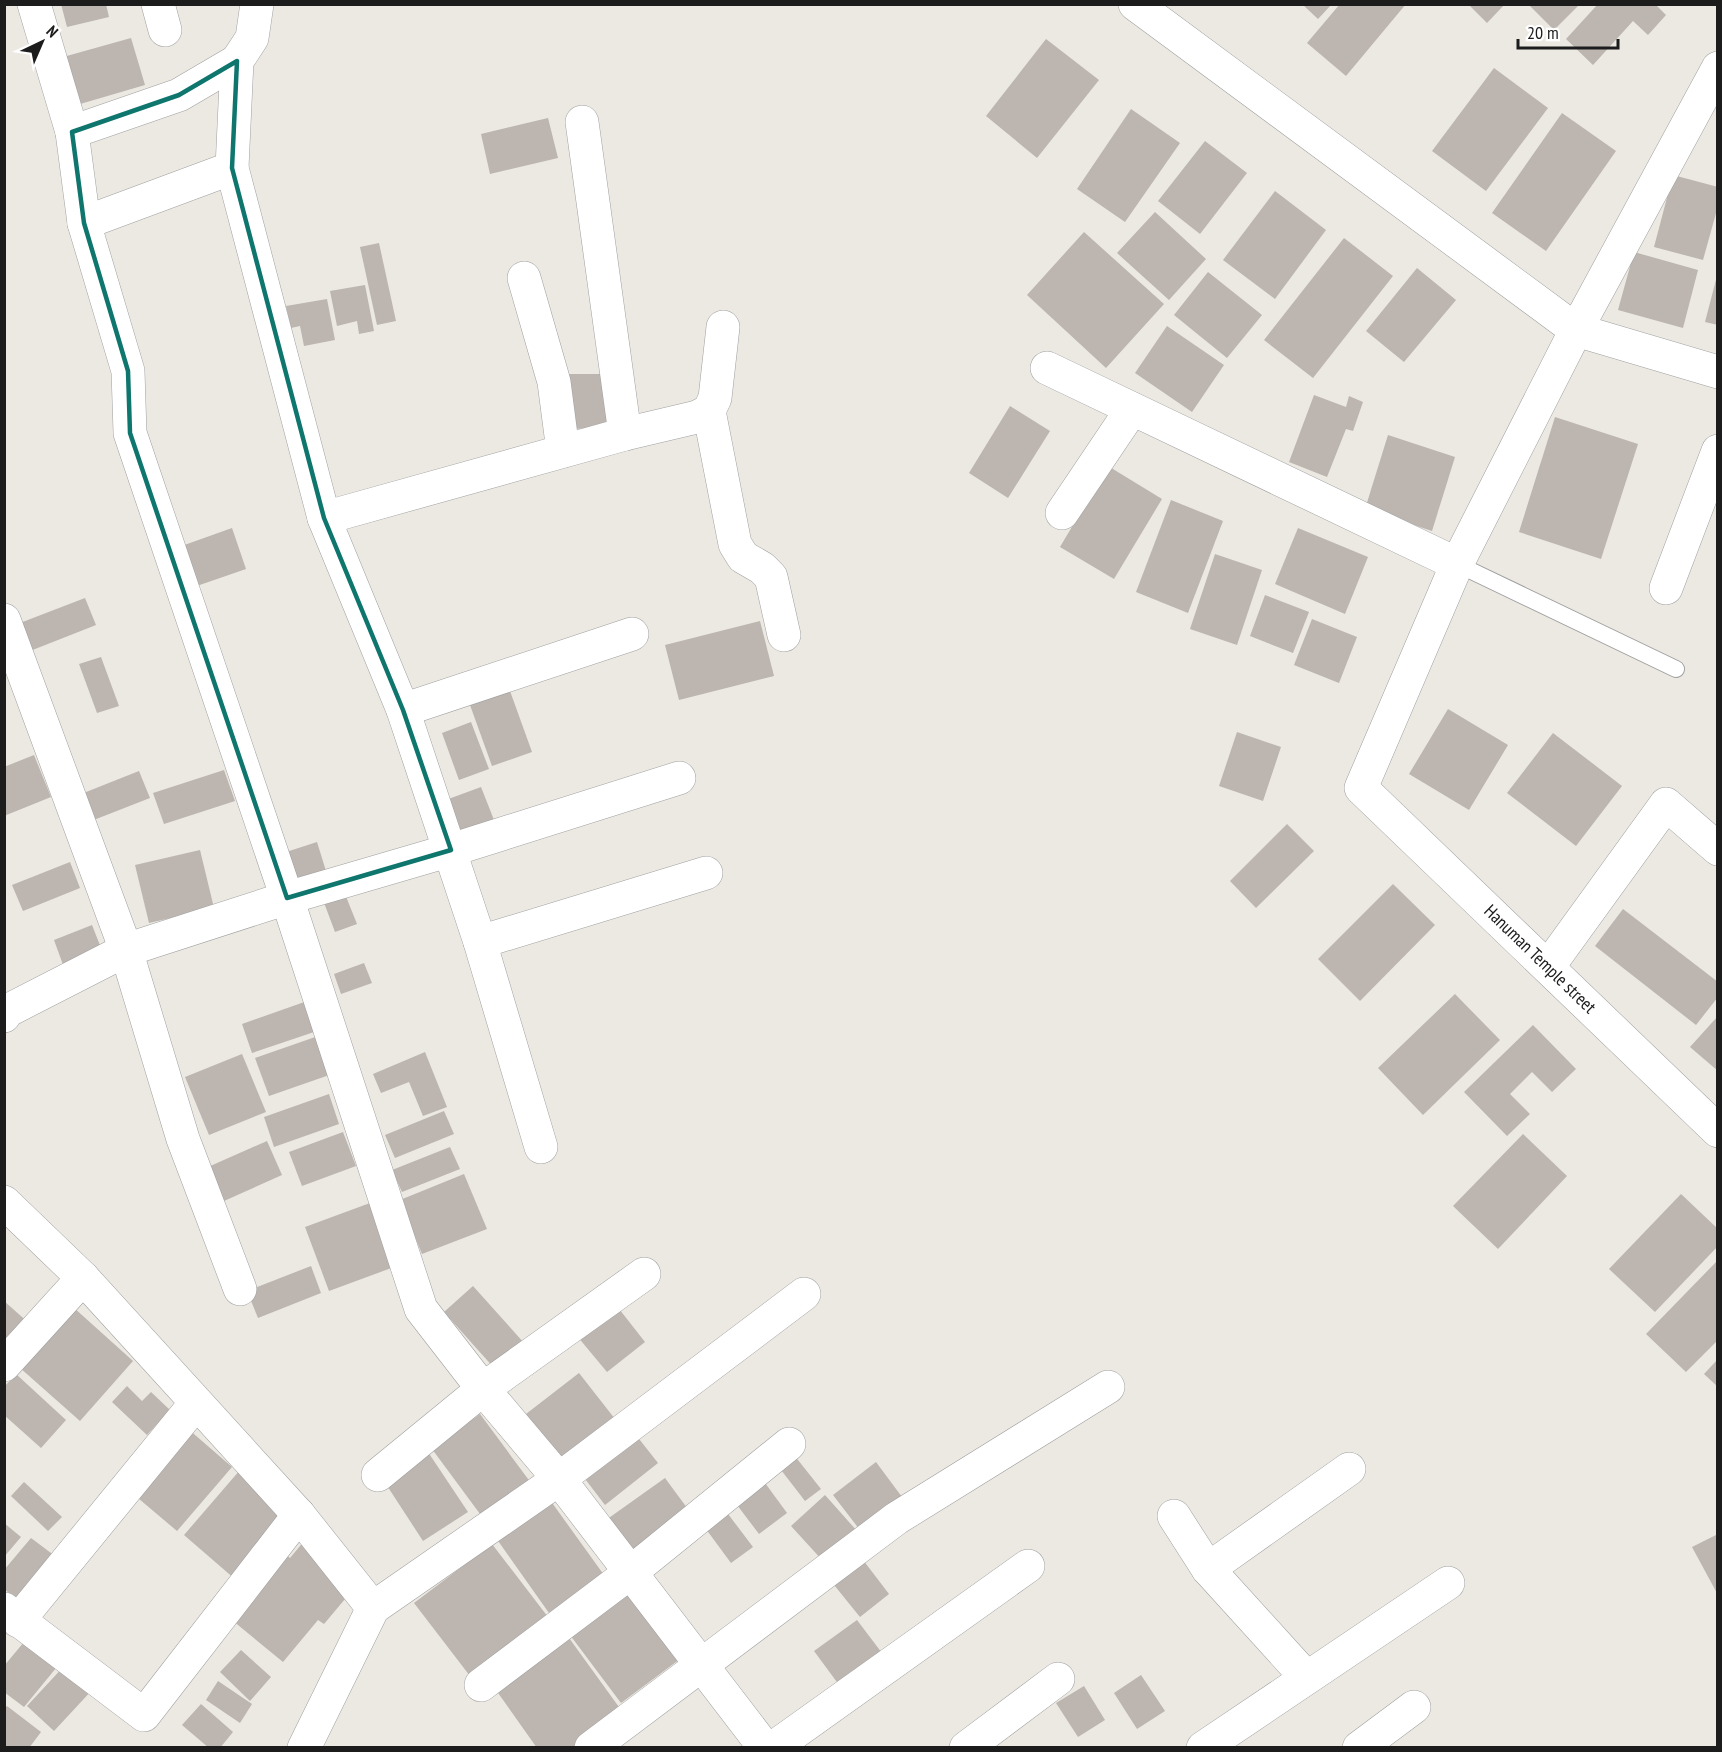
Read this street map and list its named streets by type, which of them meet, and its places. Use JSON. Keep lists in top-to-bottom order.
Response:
{
  "streets": {
    "street": ["Hanuman Temple street"]
  },
  "scale_bar": "20 m",
  "north": "top right"
}
